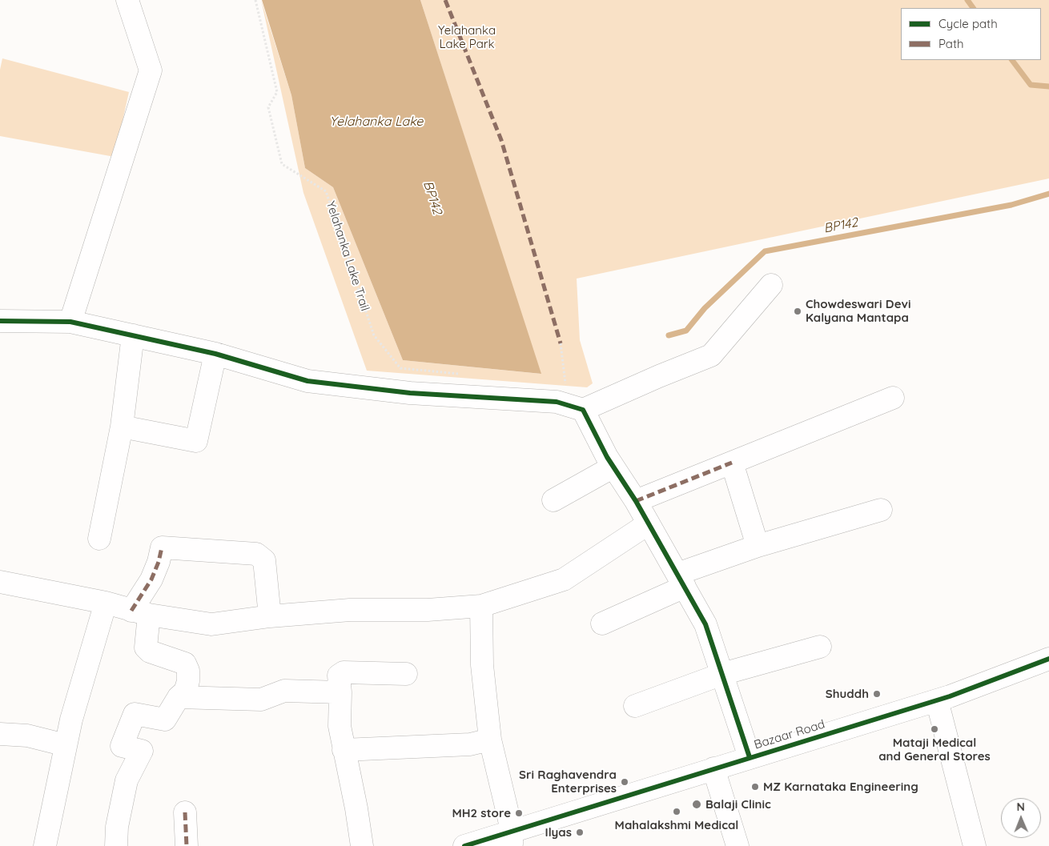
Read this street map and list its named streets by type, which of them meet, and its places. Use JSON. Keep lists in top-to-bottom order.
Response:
{
  "streets": {
    "street": ["Bazaar Road"],
    "path": ["Yelahanka Lake Trail"]
  },
  "water": ["Yelahanka Lake", "BP142"],
  "parks": ["Yelahanka Lake Park"],
  "places": [
    "Chowdeswari Devi Kalyana Mantapa",
    "Shuddh",
    "Mataji Medical and General Stores",
    "Sri Raghavendra Enterprises",
    "MZ Karnataka Engineering",
    "Balaji Clinic",
    "Mahalakshmi Medical",
    "MH2 store",
    "Ilyas"
  ],
  "legend": ["Cycle path", "Path"],
  "north": "top"
}
